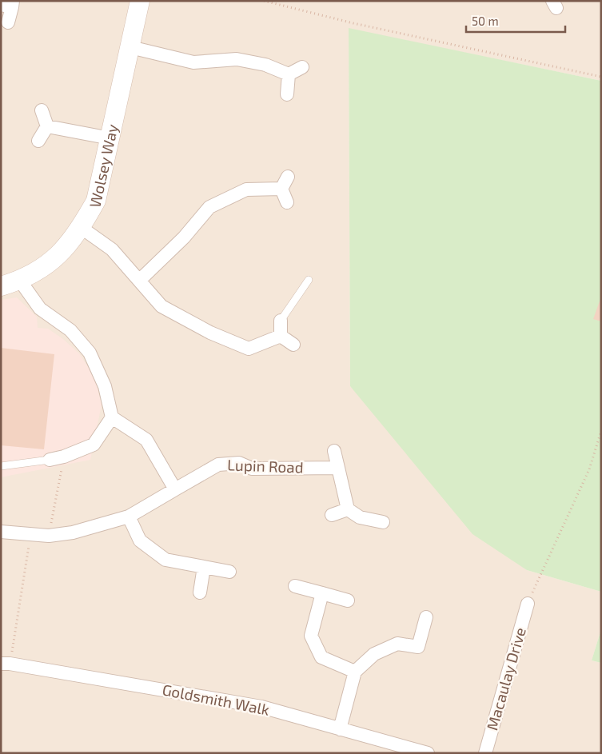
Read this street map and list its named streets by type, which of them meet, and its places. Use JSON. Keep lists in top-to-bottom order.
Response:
{
  "streets": {
    "street": [
      "Wolsey Way",
      "Lupin Road",
      "Macaulay Drive",
      "Goldsmith Walk"
    ]
  },
  "scale_bar": "50 m"
}
